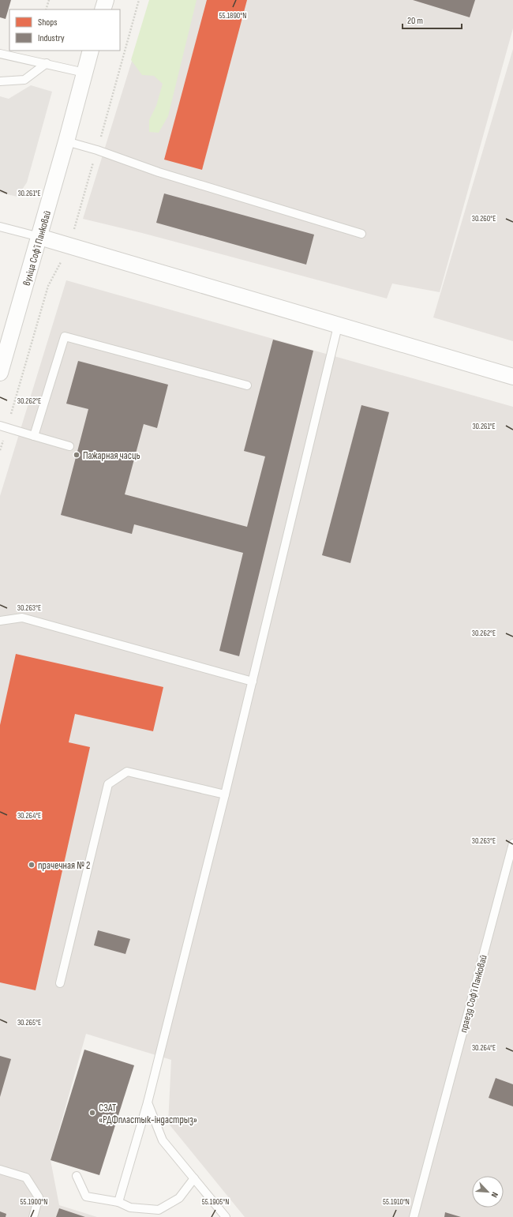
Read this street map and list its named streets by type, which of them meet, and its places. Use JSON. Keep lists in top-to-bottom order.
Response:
{
  "streets": {
    "street": ["вуліца Софʼі Панковай"],
    "lane": ["праезд Софʼі Панковай"]
  },
  "places": ["Пажарная часць", "прачечная № 2", "СЗАТ «РДФпластык-індастрыз»"],
  "legend": ["Shops", "Industry"],
  "scale_bar": "20 m",
  "north": "bottom right",
  "coordinates": [
    "55.1890°N",
    "30.261°E",
    "30.260°E",
    "30.262°E",
    "30.263°E",
    "30.264°E",
    "30.265°E",
    "55.1900°N",
    "55.1905°N",
    "55.1910°N"
  ]
}
